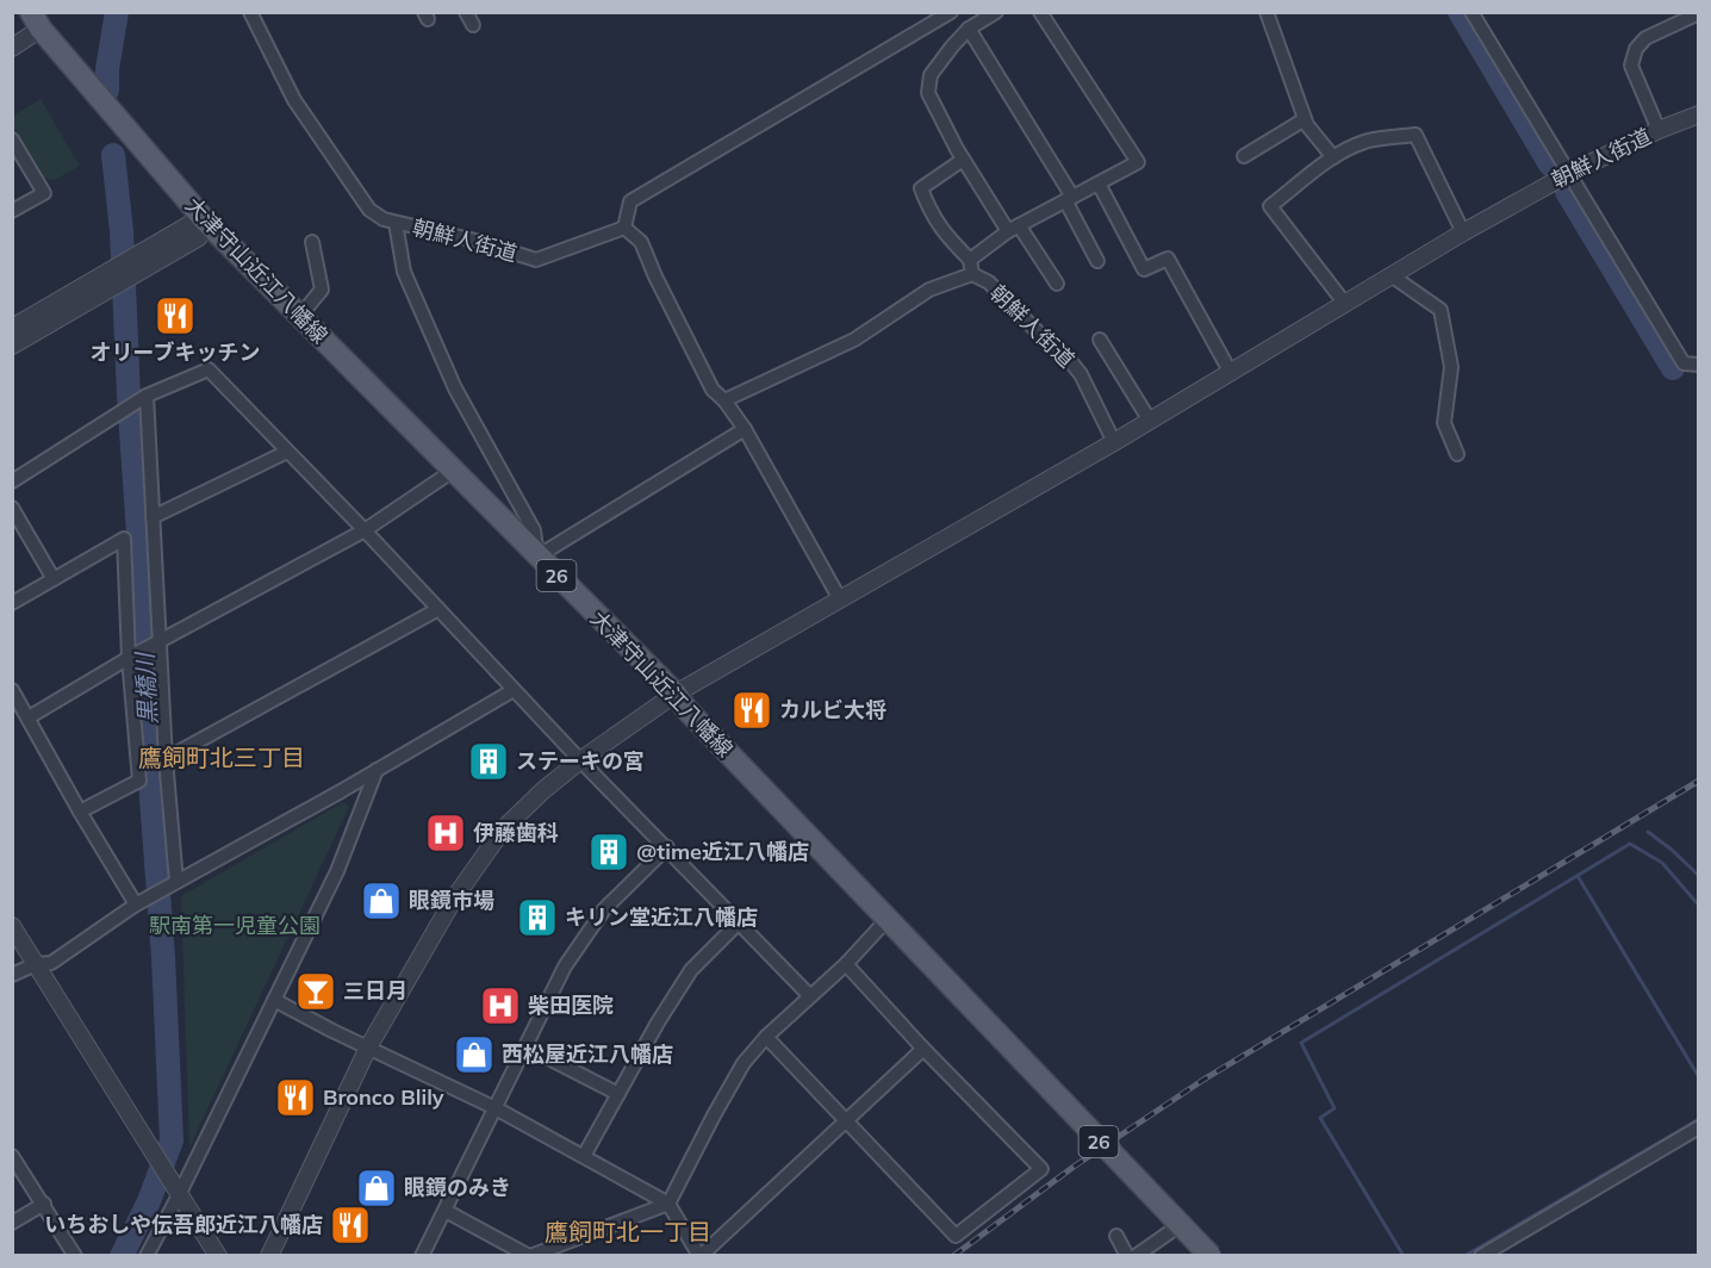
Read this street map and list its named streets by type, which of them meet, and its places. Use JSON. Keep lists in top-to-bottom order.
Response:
{
  "streets": {
    "main road": ["大津守山近江八幡線", "26"],
    "street": ["朝鮮人街道"]
  },
  "districts": ["鷹飼町北三丁目", "鷹飼町北一丁目"],
  "water": ["黒橋川"],
  "parks": ["駅南第一児童公園"],
  "places": {
    "restaurant": [
      "オリーブキッチン",
      "カルビ大将",
      "Bronco Blily",
      "いちおしや伝吾郎近江八幡店"
    ],
    "building": ["ステーキの宮", "@time近江八幡店", "キリン堂近江八幡店"],
    "hospital": ["伊藤歯科", "柴田医院"],
    "shop": ["眼鏡市場", "西松屋近江八幡店", "眼鏡のみき"],
    "bar": ["三日月"]
  }
}
